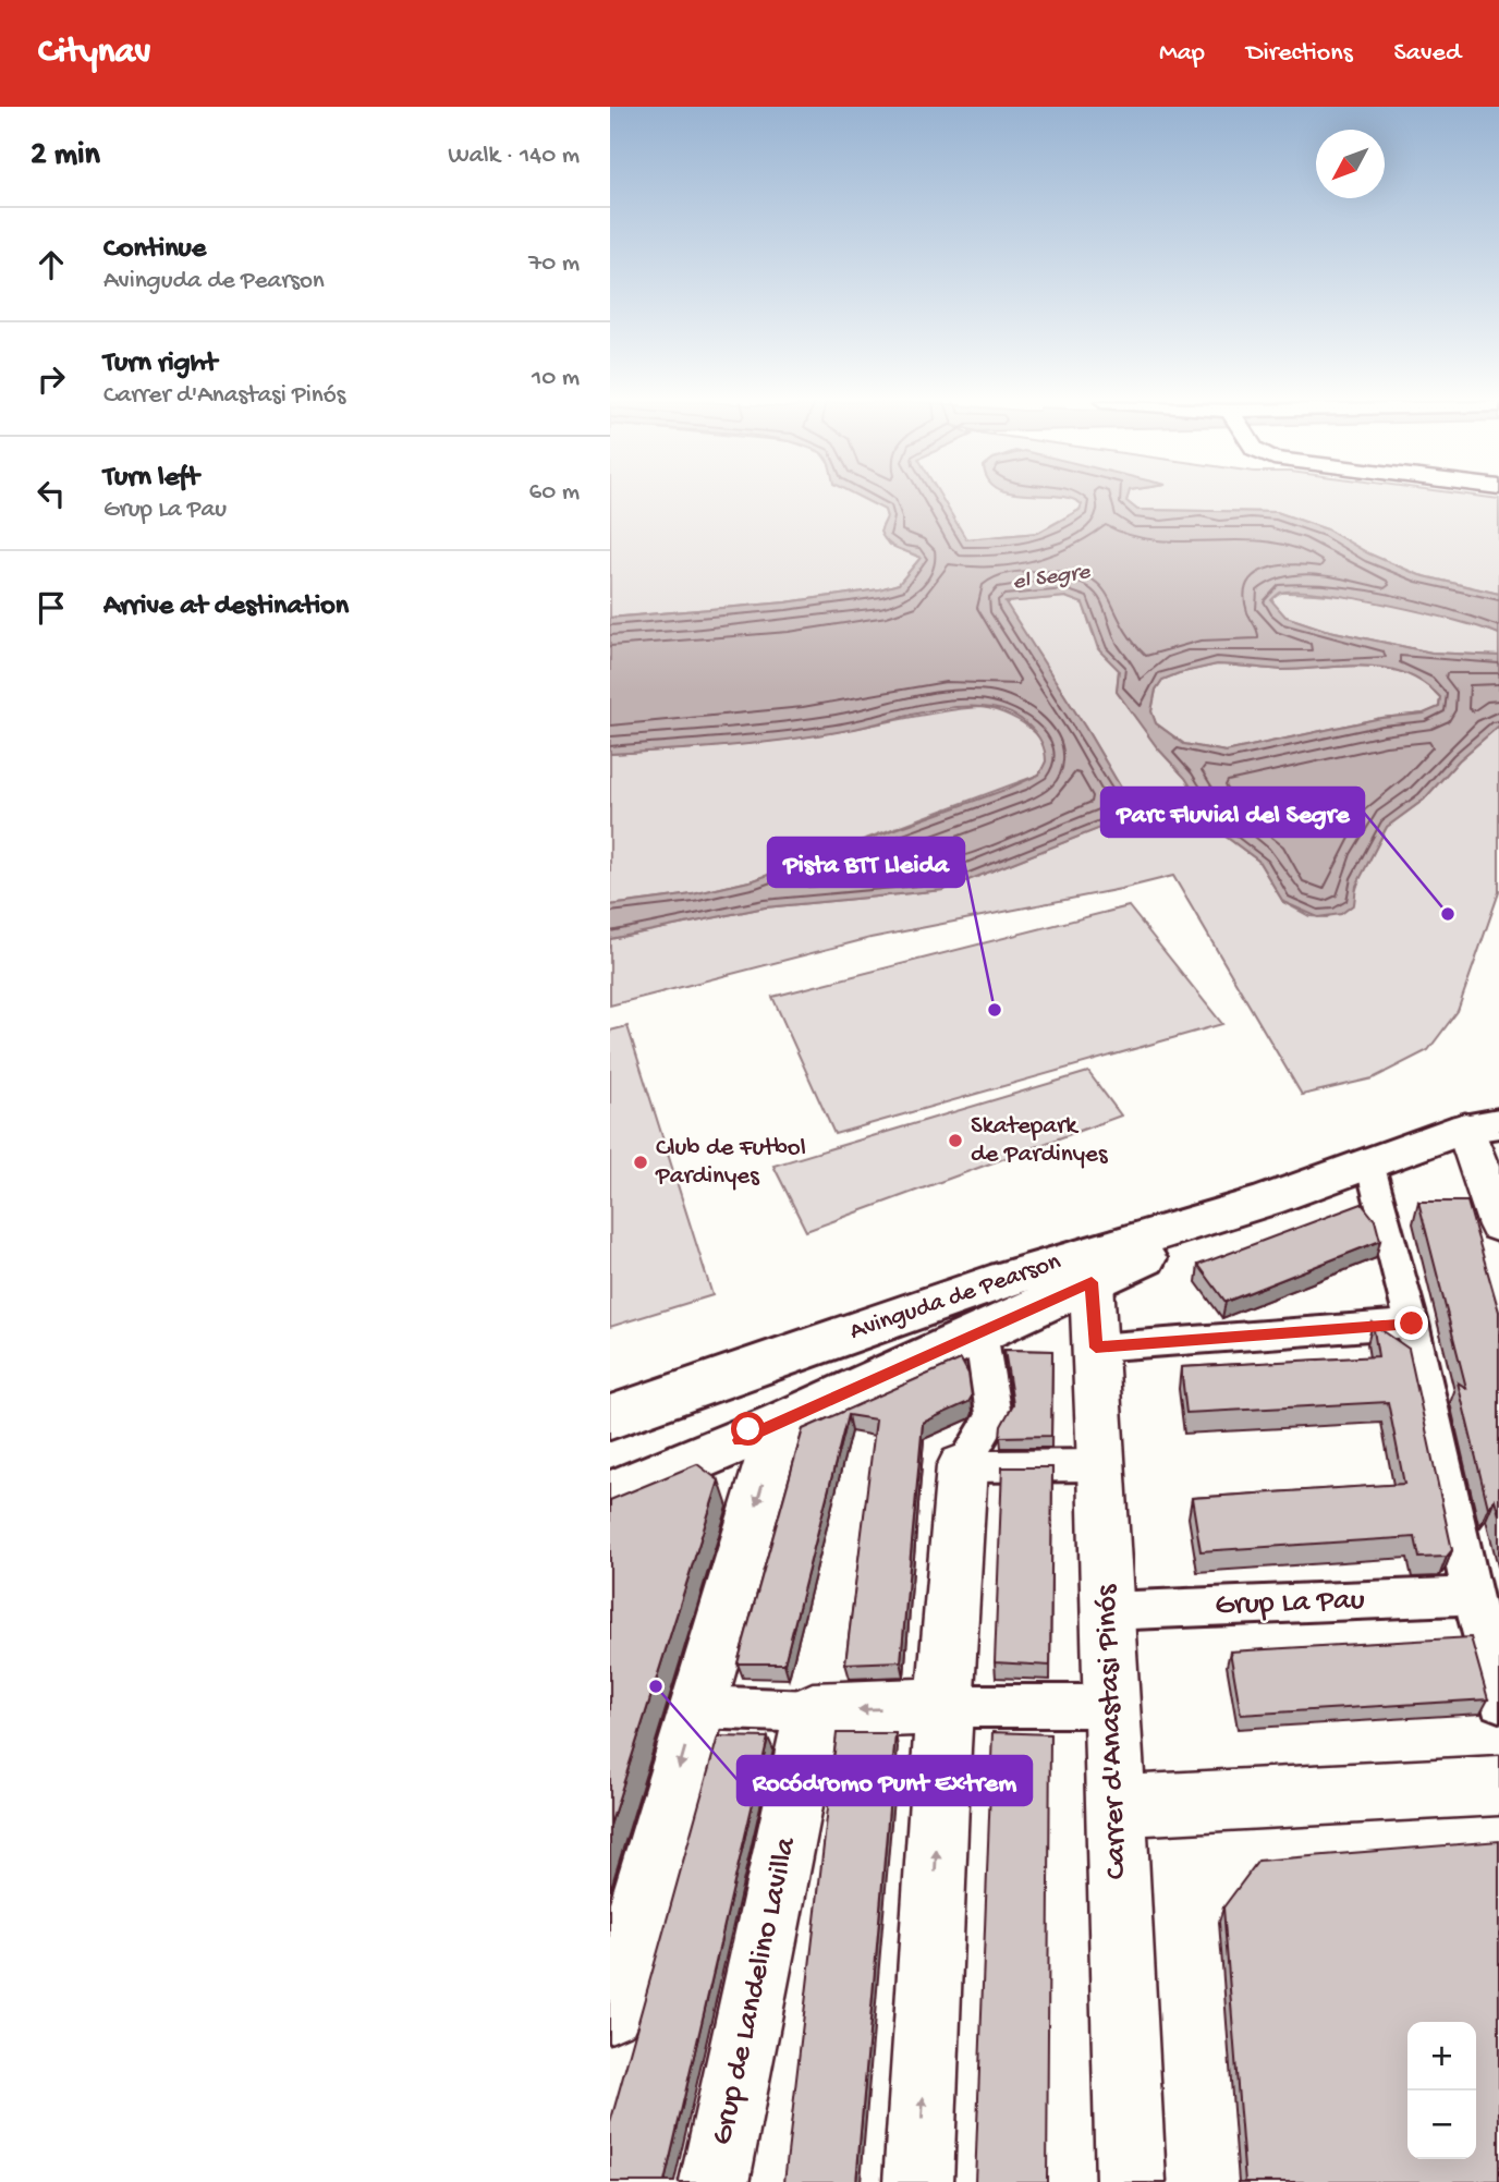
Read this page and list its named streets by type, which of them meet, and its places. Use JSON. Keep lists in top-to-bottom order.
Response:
{
  "streets": {
    "street": [
      "Avinguda de Pearson",
      "Grup La Pau",
      "Carrer d'Anastasi Pinós",
      "Grup de Landelino Lavilla"
    ]
  },
  "crossings": [
    ["Avinguda de Pearson", "Carrer d'Anastasi Pinós"],
    ["Grup La Pau", "Carrer d'Anastasi Pinós"]
  ],
  "water": ["el Segre"],
  "places": [
    "Parc Fluvial del Segre",
    "Pista BTT Lleida",
    "Skatepark de Pardinyes",
    "Club de Futbol Pardinyes",
    "Rocódromo Punt Extrem"
  ],
  "north": "bottom left",
  "page": {
    "header": "Citynav",
    "nav": ["Map", "Directions", "Saved"],
    "heading": ["2 min", "Walk · 140 m"],
    "list": [
      ["Continue", "Avinguda de Pearson", "70 m"],
      ["Turn right", "Carrer d'Anastasi Pinós", "10 m"],
      ["Turn left", "Grup La Pau", "60 m"],
      "Arrive at destination"
    ],
    "map_buttons": ["+", "−"]
  }
}
